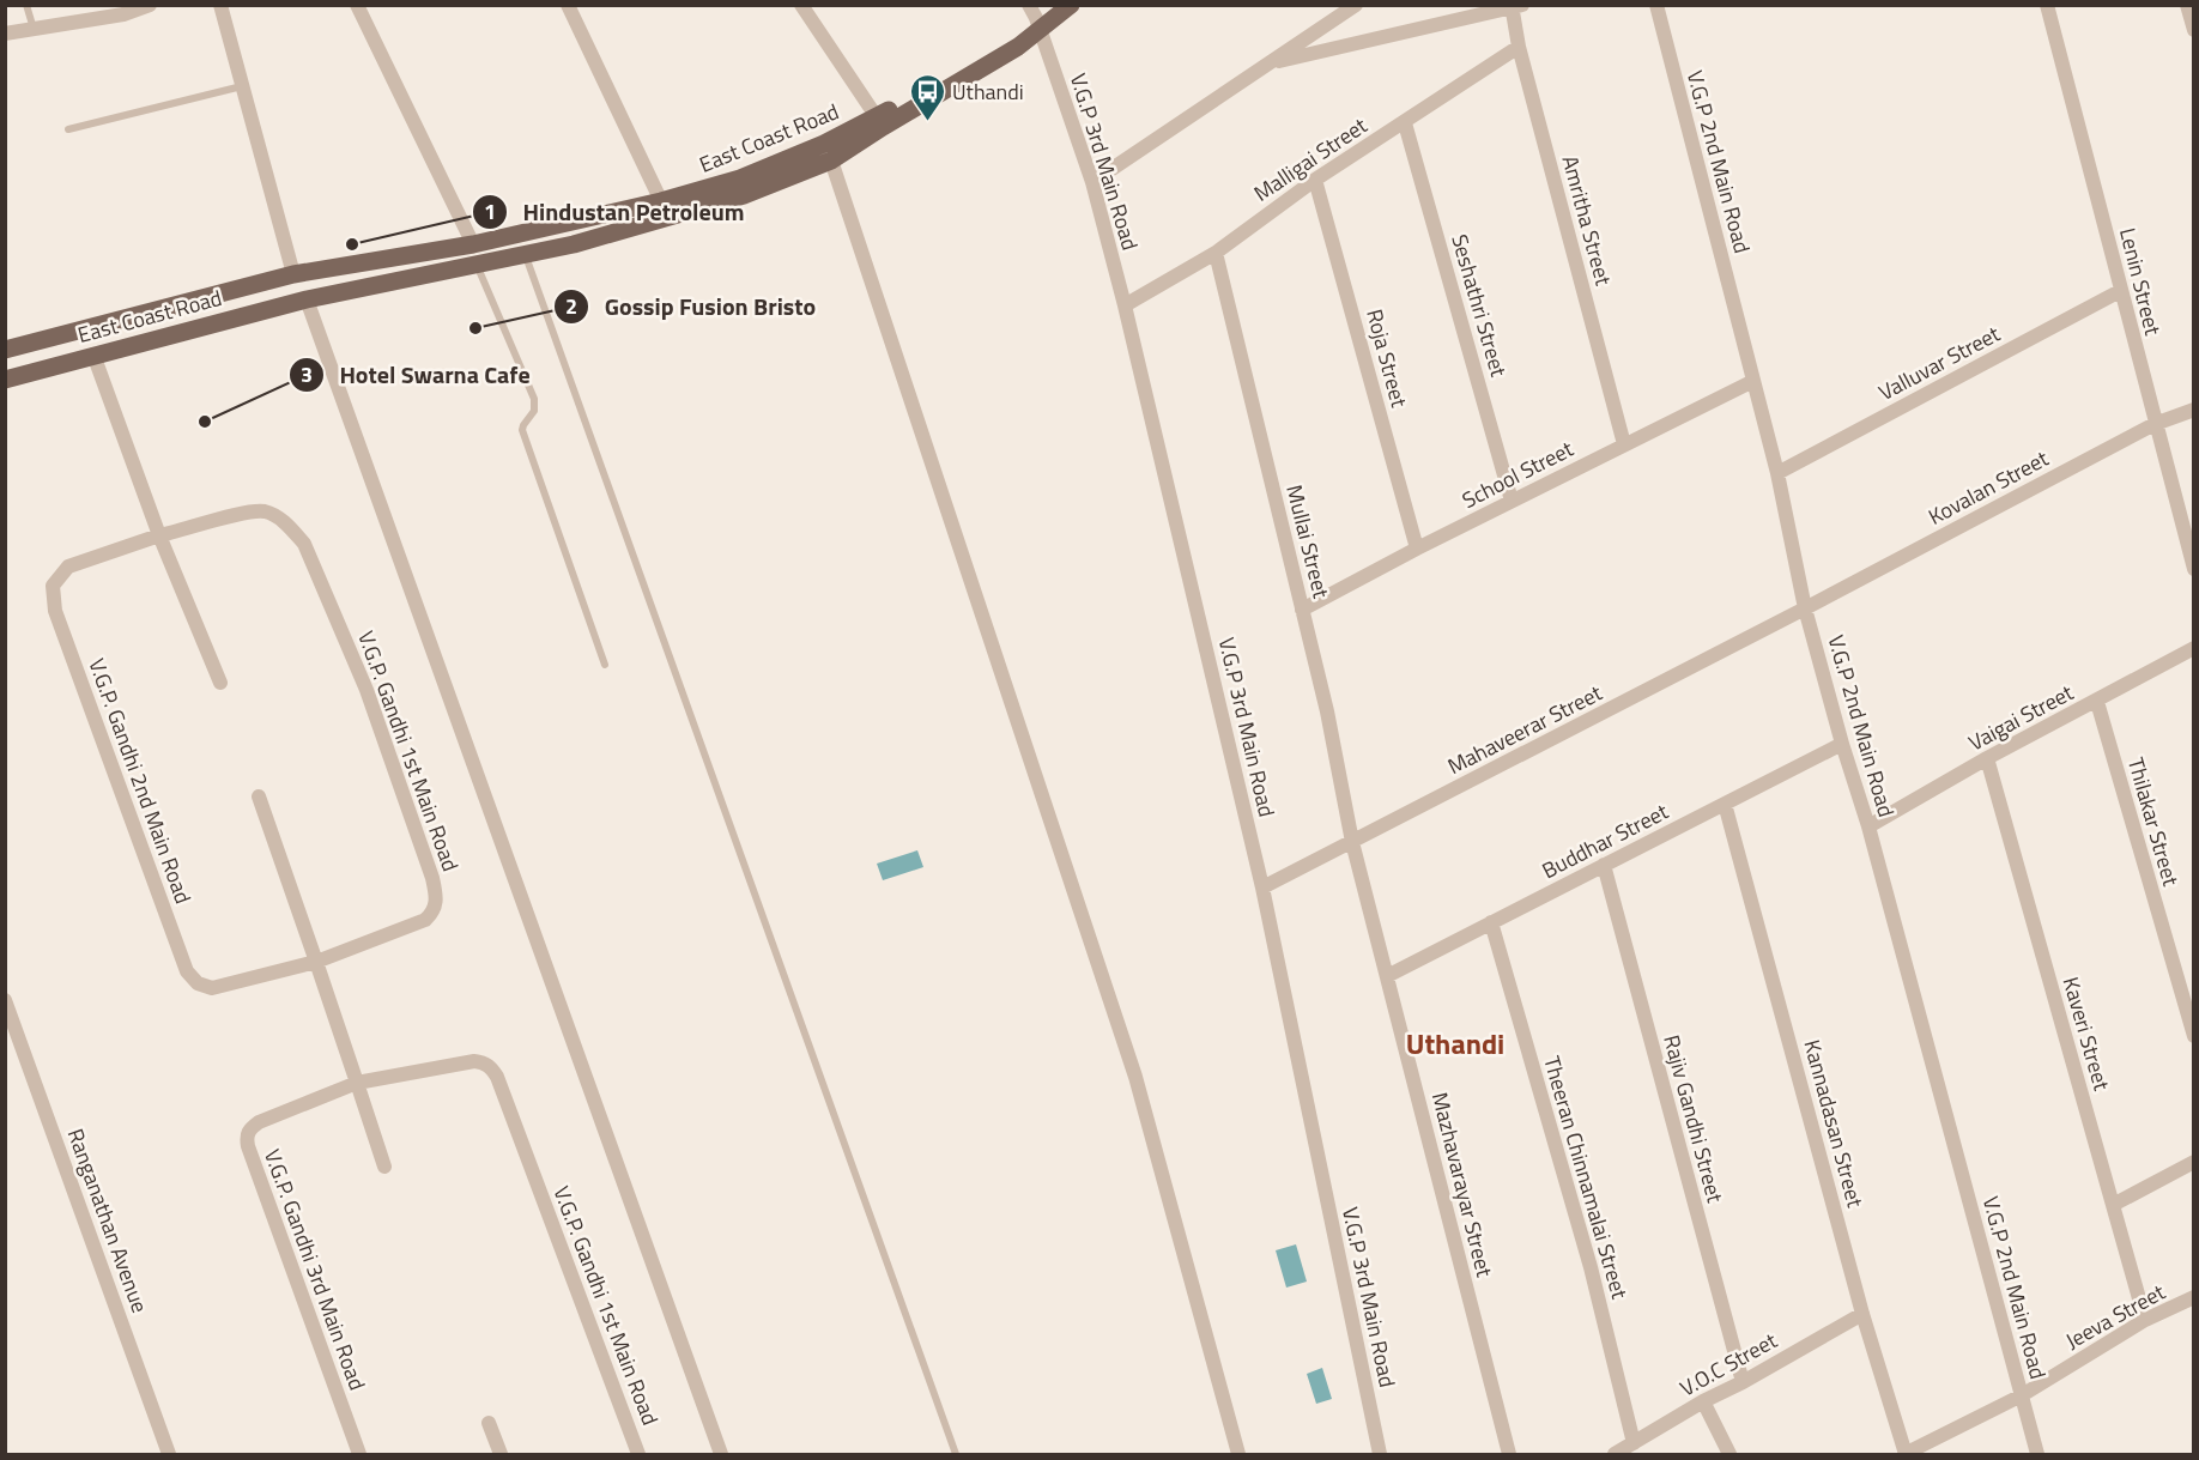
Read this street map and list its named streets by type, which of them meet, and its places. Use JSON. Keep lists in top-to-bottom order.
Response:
{
  "streets": {
    "main road": ["East Coast Road"],
    "street": [
      "Malligai Street",
      "V.G.P 3rd Main Road",
      "V.G.P 2nd Main Road",
      "Amritha Street",
      "Lenin Street",
      "Seshathri Street",
      "Roja Street",
      "Valluvar Street",
      "School Street",
      "Kovalan Street",
      "Mullai Street",
      "Vaigai Street",
      "Mahaveerar Street",
      "V.G.P. Gandhi 1st Main Road",
      "V.G.P. Gandhi 2nd Main Road",
      "Thilakar Street",
      "Buddhar Street",
      "Kaveri Street",
      "Rajiv Gandhi Street",
      "Kannadasan Street",
      "Theeran Chinnamalai Street",
      "Mazhavarayar Street",
      "Ranganathan Avenue",
      "V.G.P. Gandhi 3rd Main Road",
      "Jeeva Street",
      "V.O.C Street"
    ]
  },
  "crossings": [
    ["East Coast Road", "V.G.P 3rd Main Road"],
    ["Malligai Street", "V.G.P 3rd Main Road"],
    ["Malligai Street", "Amritha Street"],
    ["Malligai Street", "Seshathri Street"],
    ["Malligai Street", "Roja Street"],
    ["Malligai Street", "Mullai Street"],
    ["V.G.P 3rd Main Road", "Mahaveerar Street"],
    ["V.G.P 2nd Main Road", "Valluvar Street"],
    ["V.G.P 2nd Main Road", "School Street"],
    ["V.G.P 2nd Main Road", "Kovalan Street"],
    ["V.G.P 2nd Main Road", "Vaigai Street"],
    ["V.G.P 2nd Main Road", "Mahaveerar Street"],
    ["V.G.P 2nd Main Road", "Buddhar Street"],
    ["V.G.P 2nd Main Road", "Jeeva Street"],
    ["Amritha Street", "School Street"],
    ["Lenin Street", "Valluvar Street"],
    ["Lenin Street", "Kovalan Street"],
    ["Seshathri Street", "School Street"],
    ["Roja Street", "School Street"],
    ["School Street", "Mullai Street"],
    ["Kovalan Street", "Mahaveerar Street"],
    ["Mullai Street", "Mahaveerar Street"],
    ["Mullai Street", "Mazhavarayar Street"],
    ["Vaigai Street", "Thilakar Street"],
    ["Vaigai Street", "Kaveri Street"],
    ["Mahaveerar Street", "Mazhavarayar Street"],
    ["V.G.P. Gandhi 1st Main Road", "V.G.P. Gandhi 2nd Main Road"],
    ["V.G.P. Gandhi 1st Main Road", "V.G.P. Gandhi 3rd Main Road"],
    ["Buddhar Street", "Rajiv Gandhi Street"],
    ["Buddhar Street", "Kannadasan Street"],
    ["Buddhar Street", "Theeran Chinnamalai Street"],
    ["Buddhar Street", "Mazhavarayar Street"],
    ["Kaveri Street", "Jeeva Street"],
    ["Rajiv Gandhi Street", "V.O.C Street"],
    ["Kannadasan Street", "Jeeva Street"],
    ["Kannadasan Street", "V.O.C Street"],
    ["Theeran Chinnamalai Street", "V.O.C Street"]
  ],
  "districts": ["Uthandi"],
  "places": {
    "bus stop": ["Uthandi"],
    "other": ["Hindustan Petroleum", "Gossip Fusion Bristo", "Hotel Swarna Cafe"]
  }
}
